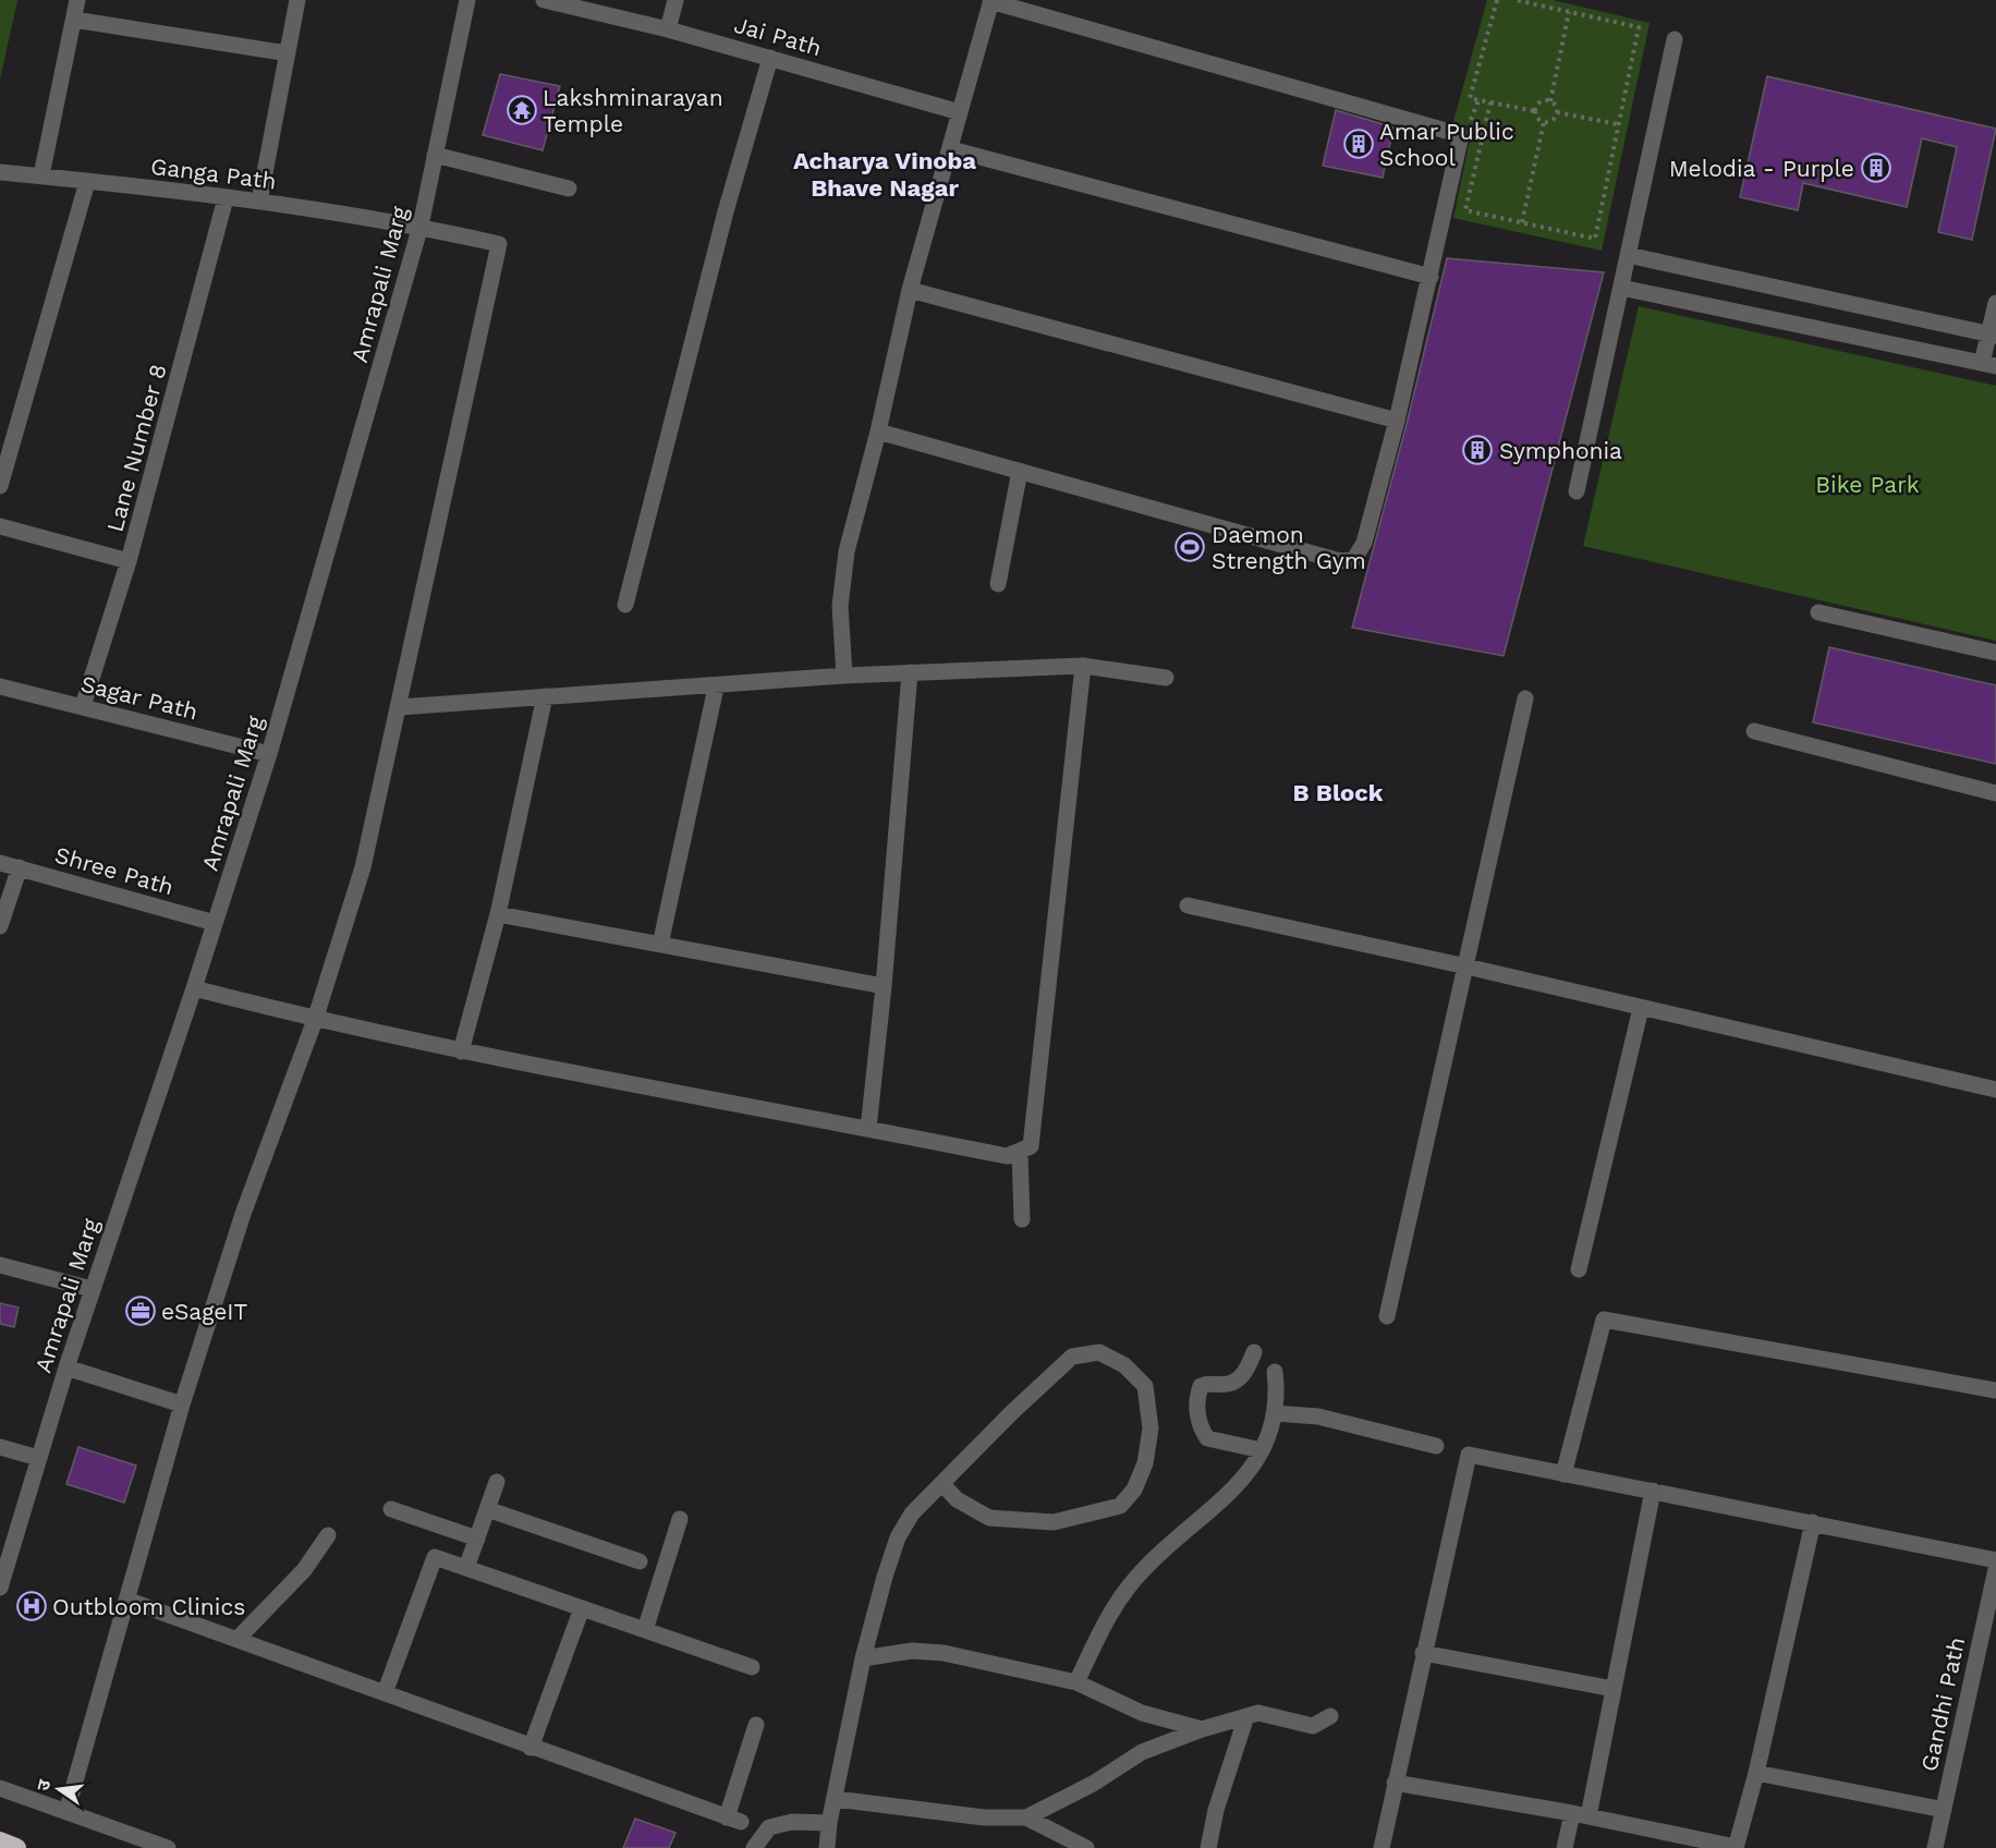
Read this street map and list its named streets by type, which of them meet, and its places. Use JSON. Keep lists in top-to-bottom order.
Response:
{
  "streets": {
    "street": [
      "Jai Path",
      "Ganga Path",
      "Amrapali Marg",
      "Lane Number 8",
      "Sagar Path",
      "Shree Path",
      "Gandhi Path"
    ]
  },
  "crossings": [
    ["Ganga Path", "Amrapali Marg"],
    ["Ganga Path", "Lane Number 8"],
    ["Amrapali Marg", "Sagar Path"],
    ["Amrapali Marg", "Shree Path"],
    ["Lane Number 8", "Sagar Path"]
  ],
  "districts": ["Acharya Vinoba Bhave Nagar", "B Block"],
  "parks": ["Bike Park"],
  "places": {
    "temple": ["Lakshminarayan Temple"],
    "building": ["Amar Public School", "Melodia - Purple", "Symphonia"],
    "sports": ["Daemon Strength Gym"],
    "office": ["eSageIT"],
    "hospital": ["Outbloom Clinics"]
  },
  "north": "left"
}
